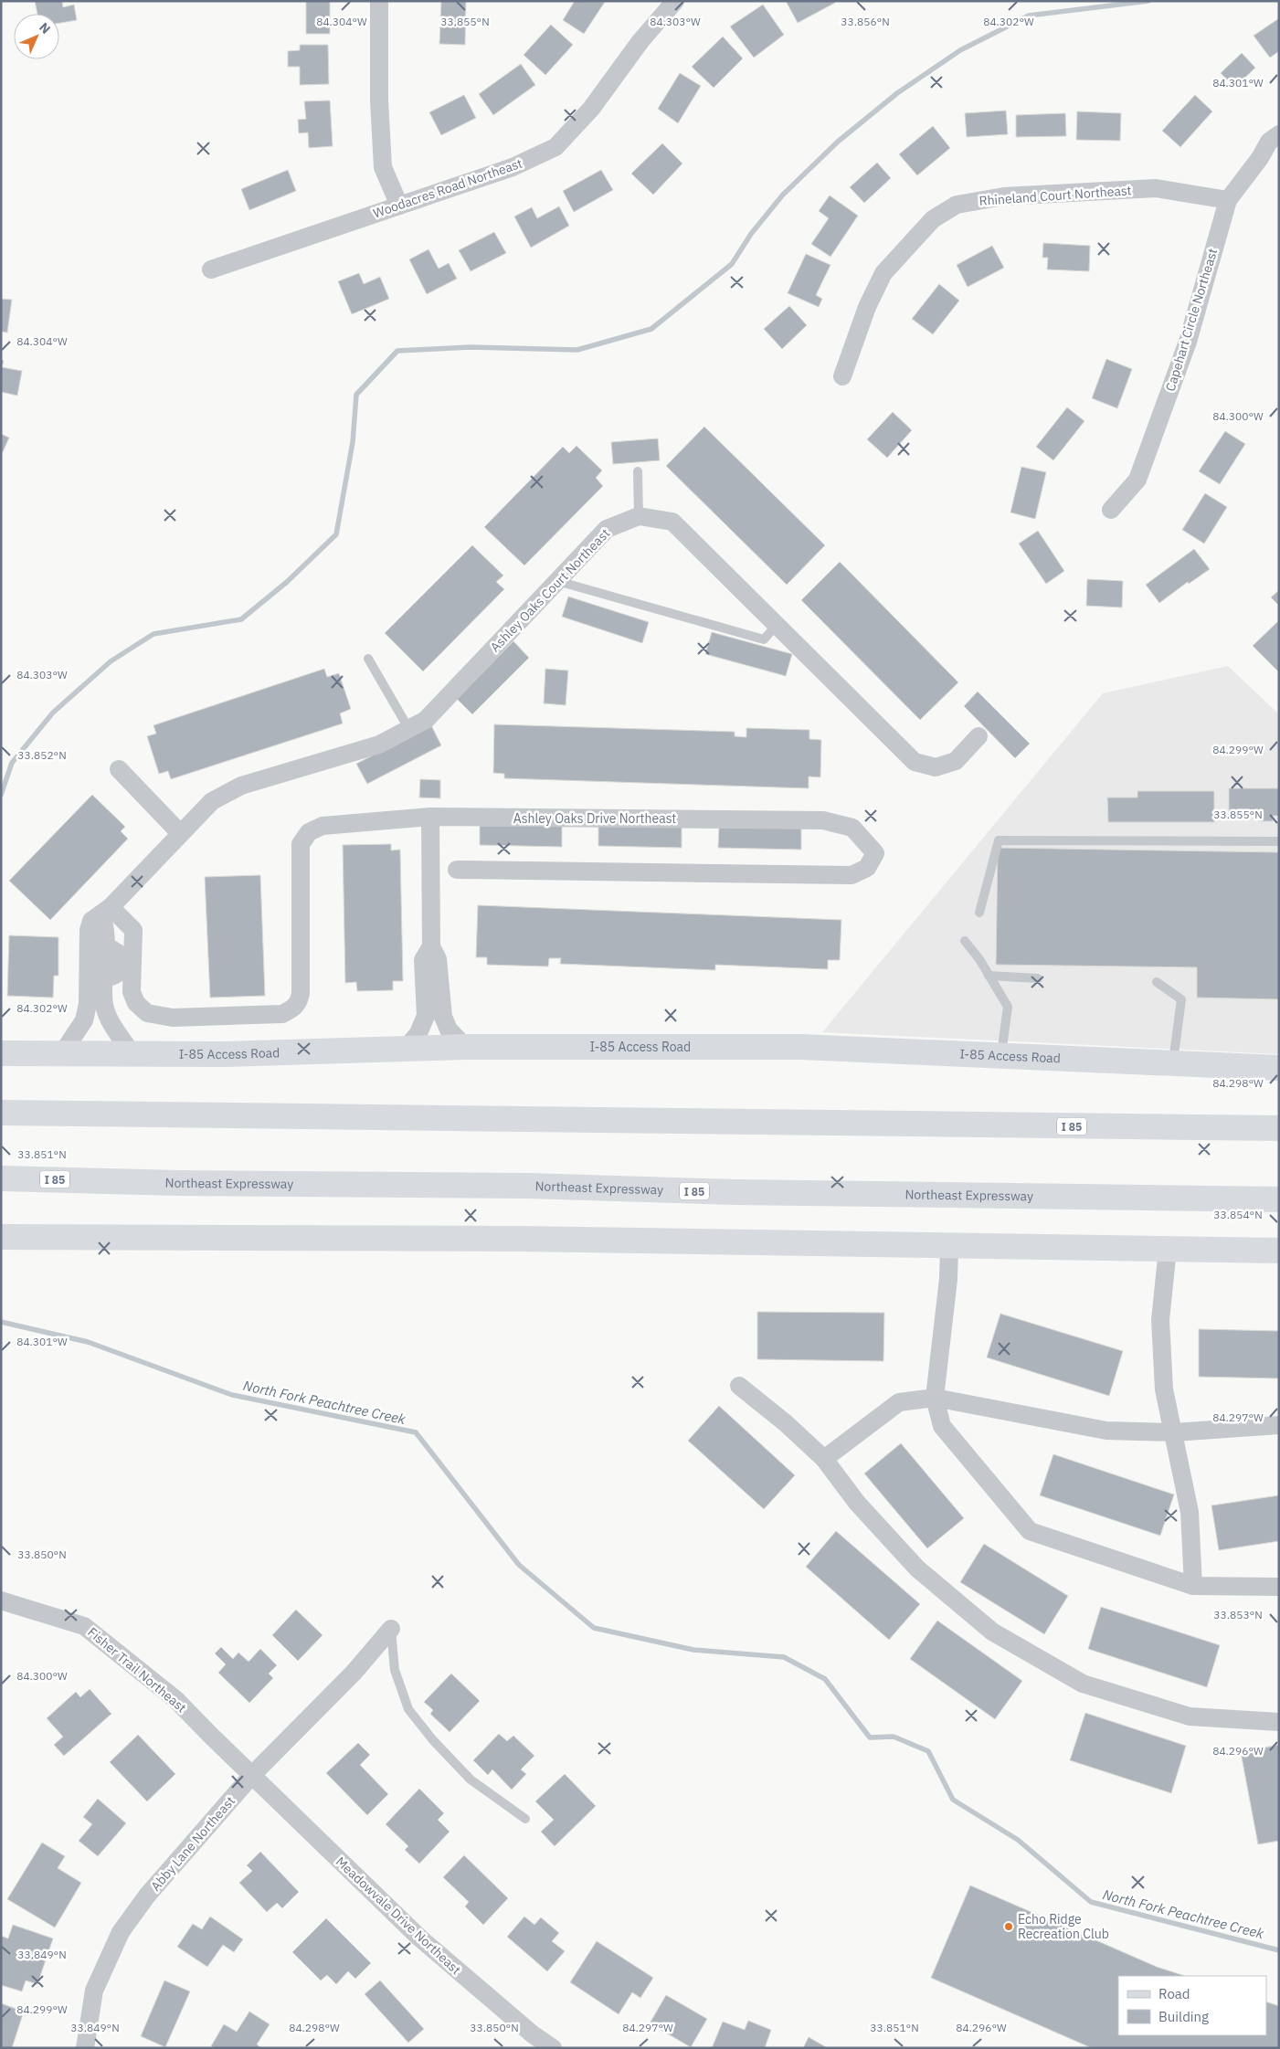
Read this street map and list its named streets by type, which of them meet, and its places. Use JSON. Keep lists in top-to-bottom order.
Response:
{
  "streets": {
    "main road": ["I-85 Access Road", "I 85", "Northeast Expressway"],
    "street": [
      "Woodacres Road Northeast",
      "Rhineland Court Northeast",
      "Capehart Circle Northeast",
      "Ashley Oaks Court Northeast",
      "Ashley Oaks Drive Northeast",
      "Fisher Trail Northeast",
      "Abby Lane Northeast",
      "Meadowvale Drive Northeast"
    ]
  },
  "crossings": [
    ["Rhineland Court Northeast", "Capehart Circle Northeast"],
    ["Ashley Oaks Court Northeast", "Ashley Oaks Drive Northeast"],
    ["Ashley Oaks Court Northeast", "I-85 Access Road"],
    ["Fisher Trail Northeast", "Abby Lane Northeast"],
    ["Fisher Trail Northeast", "Meadowvale Drive Northeast"],
    ["Abby Lane Northeast", "Meadowvale Drive Northeast"]
  ],
  "water": ["North Fork Peachtree Creek"],
  "places": ["Echo Ridge Recreation Club"],
  "legend": ["Road", "Building"],
  "north": "top right",
  "coordinates": [
    "84.304°W",
    "33.855°N",
    "84.303°W",
    "33.856°N",
    "84.302°W",
    "84.301°W",
    "84.300°W",
    "84.299°W",
    "33.852°N",
    "84.298°W",
    "33.851°N",
    "33.854°N",
    "84.297°W",
    "33.850°N",
    "33.853°N",
    "84.296°W",
    "33.849°N"
  ]
}
